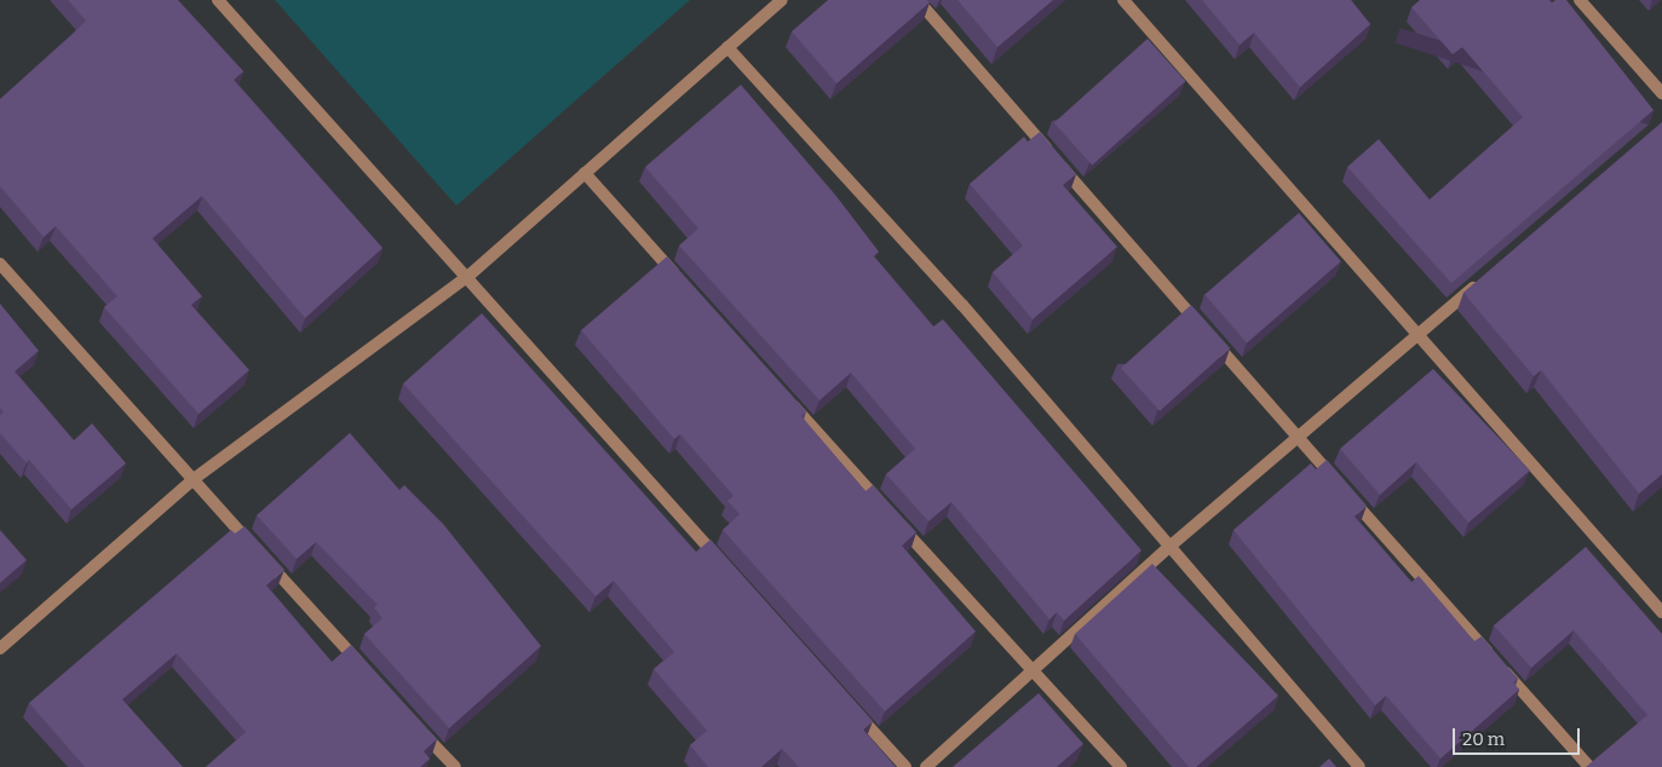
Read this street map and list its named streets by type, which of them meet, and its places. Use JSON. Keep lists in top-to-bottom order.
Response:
{
  "scale_bar": "20 m"
}
